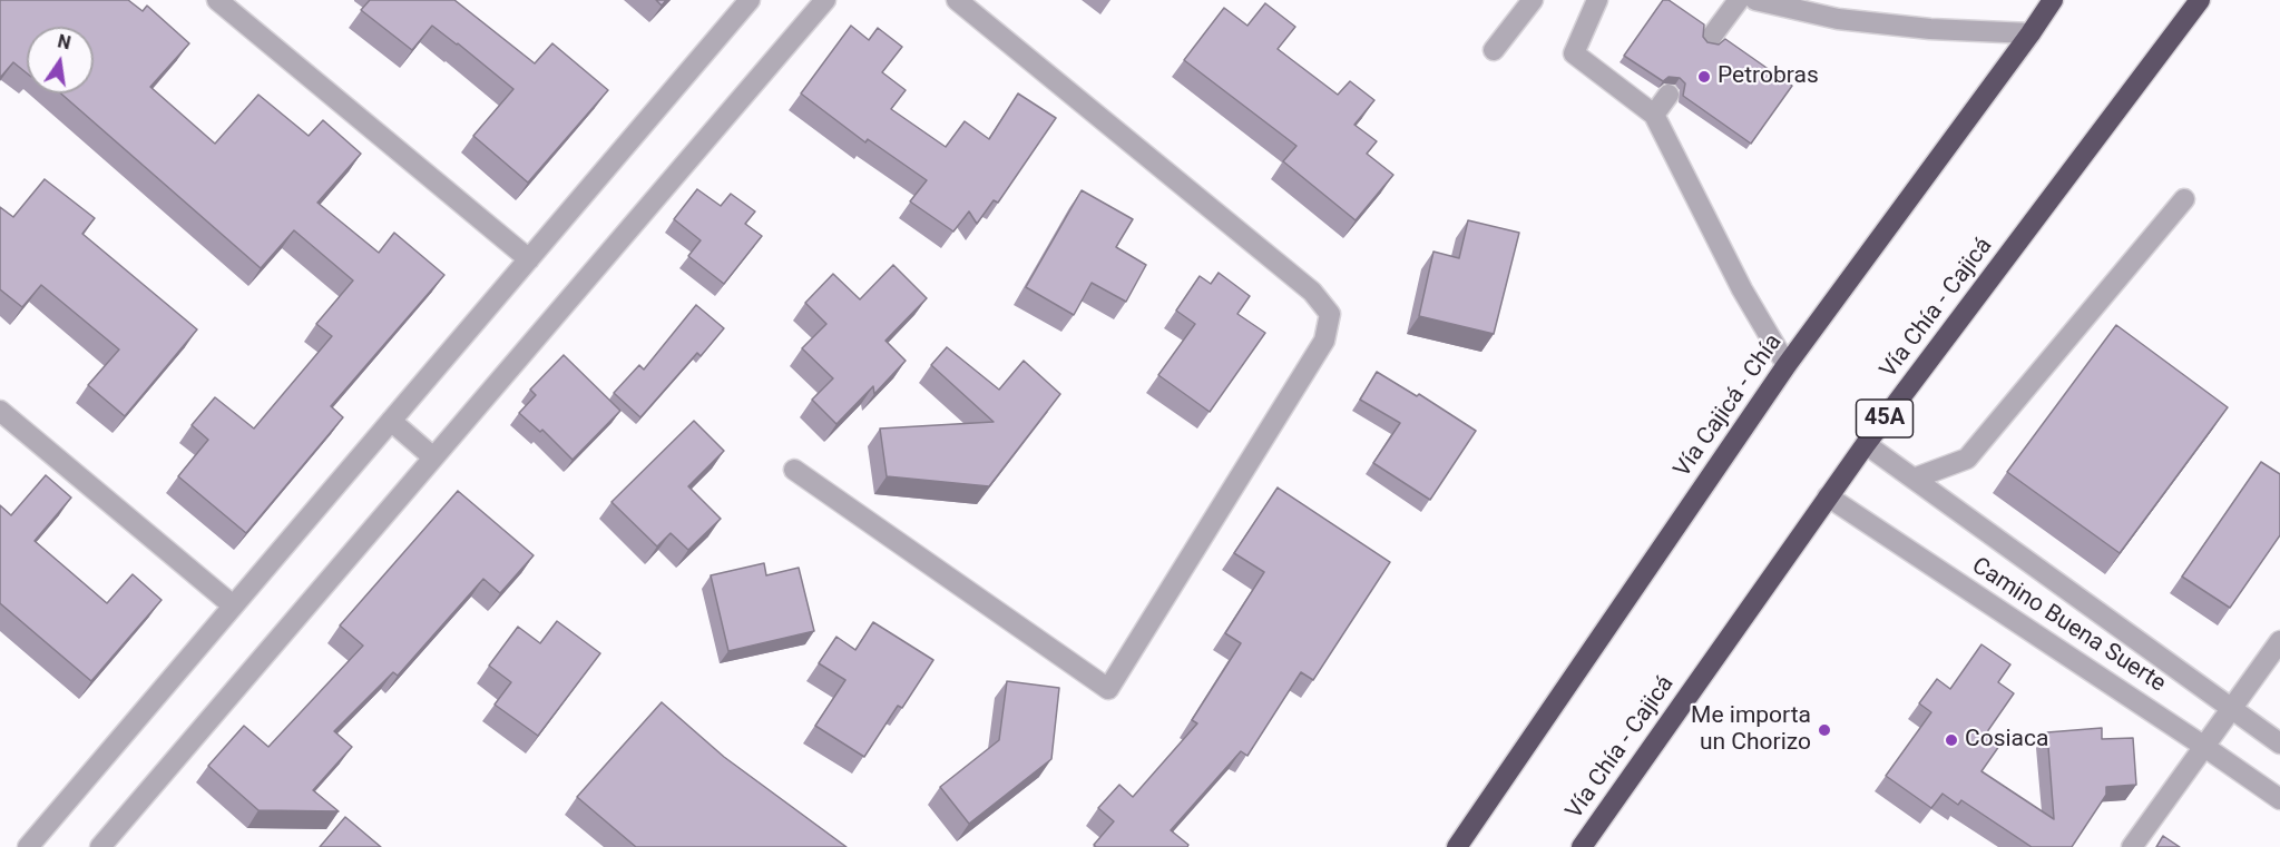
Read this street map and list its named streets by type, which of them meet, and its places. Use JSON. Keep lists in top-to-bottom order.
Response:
{
  "streets": {
    "highway": ["Vía Chía - Cajicá", "Vía Cajicá - Chía", "45A"],
    "street": ["Camino Buena Suerte"]
  },
  "crossings": [
    ["Vía Chía - Cajicá", "Camino Buena Suerte"]
  ],
  "places": ["Petrobras", "Me importa un Chorizo", "Cosiaca"],
  "north": "top"
}
